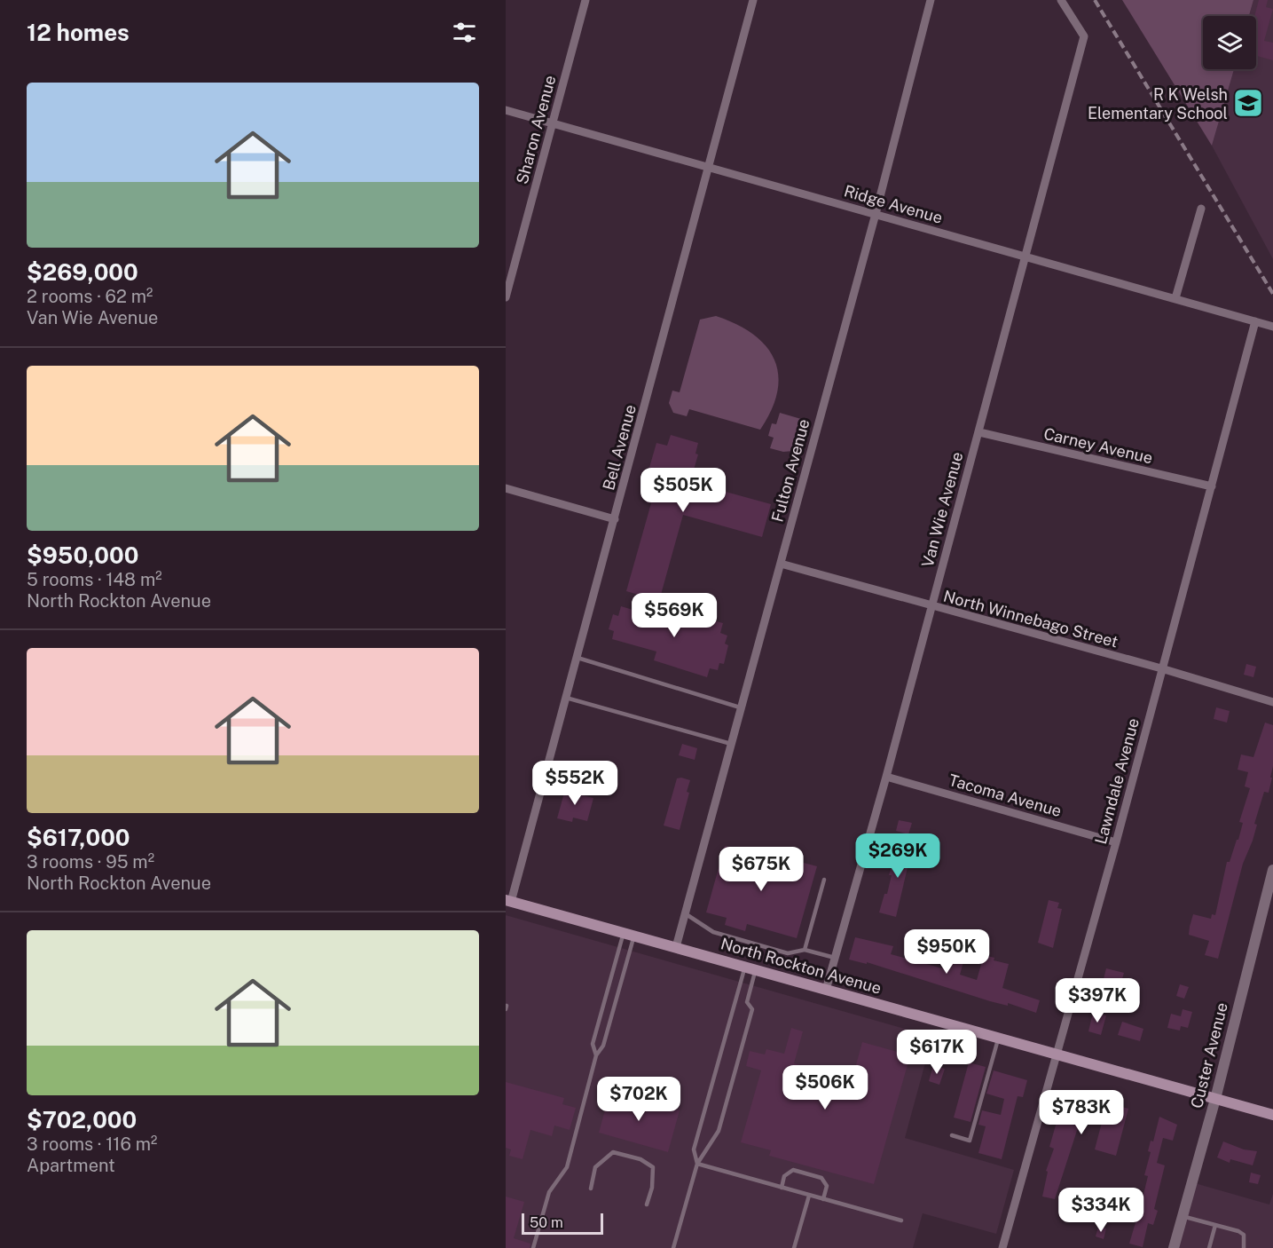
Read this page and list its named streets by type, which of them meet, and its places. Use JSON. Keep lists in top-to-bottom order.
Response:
{
  "streets": {
    "main road": ["North Rockton Avenue"],
    "street": [
      "Sharon Avenue",
      "Ridge Avenue",
      "Carney Avenue",
      "Bell Avenue",
      "Fulton Avenue",
      "Van Wie Avenue",
      "North Winnebago Street",
      "Lawndale Avenue",
      "Tacoma Avenue",
      "Custer Avenue"
    ]
  },
  "crossings": [
    ["Sharon Avenue", "Ridge Avenue"],
    ["Ridge Avenue", "Bell Avenue"],
    ["Ridge Avenue", "Fulton Avenue"],
    ["Ridge Avenue", "Van Wie Avenue"],
    ["Ridge Avenue", "Lawndale Avenue"],
    ["Carney Avenue", "Van Wie Avenue"],
    ["Carney Avenue", "Lawndale Avenue"],
    ["Bell Avenue", "North Rockton Avenue"],
    ["Fulton Avenue", "North Winnebago Street"],
    ["Fulton Avenue", "North Rockton Avenue"],
    ["Van Wie Avenue", "North Winnebago Street"],
    ["Van Wie Avenue", "Tacoma Avenue"],
    ["Van Wie Avenue", "North Rockton Avenue"],
    ["North Winnebago Street", "Lawndale Avenue"],
    ["Lawndale Avenue", "Tacoma Avenue"],
    ["Lawndale Avenue", "North Rockton Avenue"],
    ["North Rockton Avenue", "Custer Avenue"]
  ],
  "places": {
    "school or university": ["R K Welsh Elementary School"]
  },
  "scale_bar": "50 m",
  "page": {
    "heading": "12 homes",
    "list": [
      {
        "name": "$269,000",
        "note": "2 rooms · 62 m² · Van Wie Avenue"
      },
      {
        "name": "$950,000",
        "note": "5 rooms · 148 m² · North Rockton Avenue"
      },
      {
        "name": "$617,000",
        "note": "3 rooms · 95 m² · North Rockton Avenue"
      },
      {
        "name": "$702,000",
        "note": "3 rooms · 116 m² · Apartment"
      }
    ],
    "price": [
      "$505K",
      "$569K",
      "$552K",
      "$269K",
      "$675K",
      "$950K",
      "$397K",
      "$617K",
      "$506K",
      "$702K",
      "$783K",
      "$334K"
    ],
    "scale": "50 m"
  }
}
